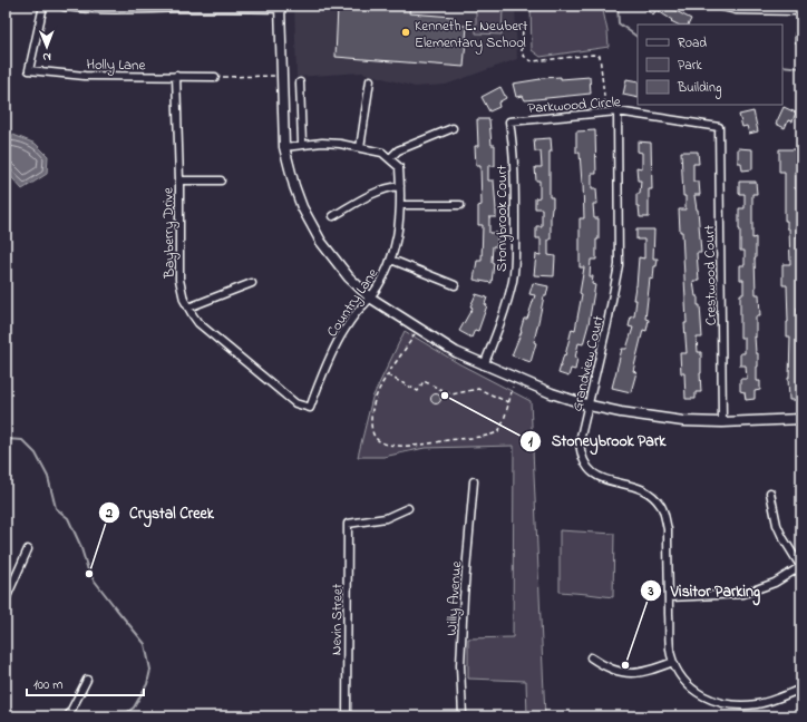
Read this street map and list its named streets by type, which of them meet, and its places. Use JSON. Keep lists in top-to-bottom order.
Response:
{
  "streets": {
    "street": [
      "Holly Lane",
      "Parkwood Circle",
      "Stonybrook Court",
      "Bayberry Drive",
      "Crestwood Court",
      "Country Lane",
      "Grandview Court",
      "Willy Avenue",
      "Nevin Street"
    ]
  },
  "crossings": [
    ["Holly Lane", "Bayberry Drive"],
    ["Parkwood Circle", "Stonybrook Court"],
    ["Parkwood Circle", "Crestwood Court"],
    ["Parkwood Circle", "Grandview Court"],
    ["Bayberry Drive", "Country Lane"]
  ],
  "places": [
    "Kenneth E. Neubert Elementary School",
    "Stoneybrook Park",
    "Crystal Creek",
    "Visitor Parking"
  ],
  "legend": ["Road", "Park", "Building"],
  "scale_bar": "100 m",
  "north": "bottom"
}
